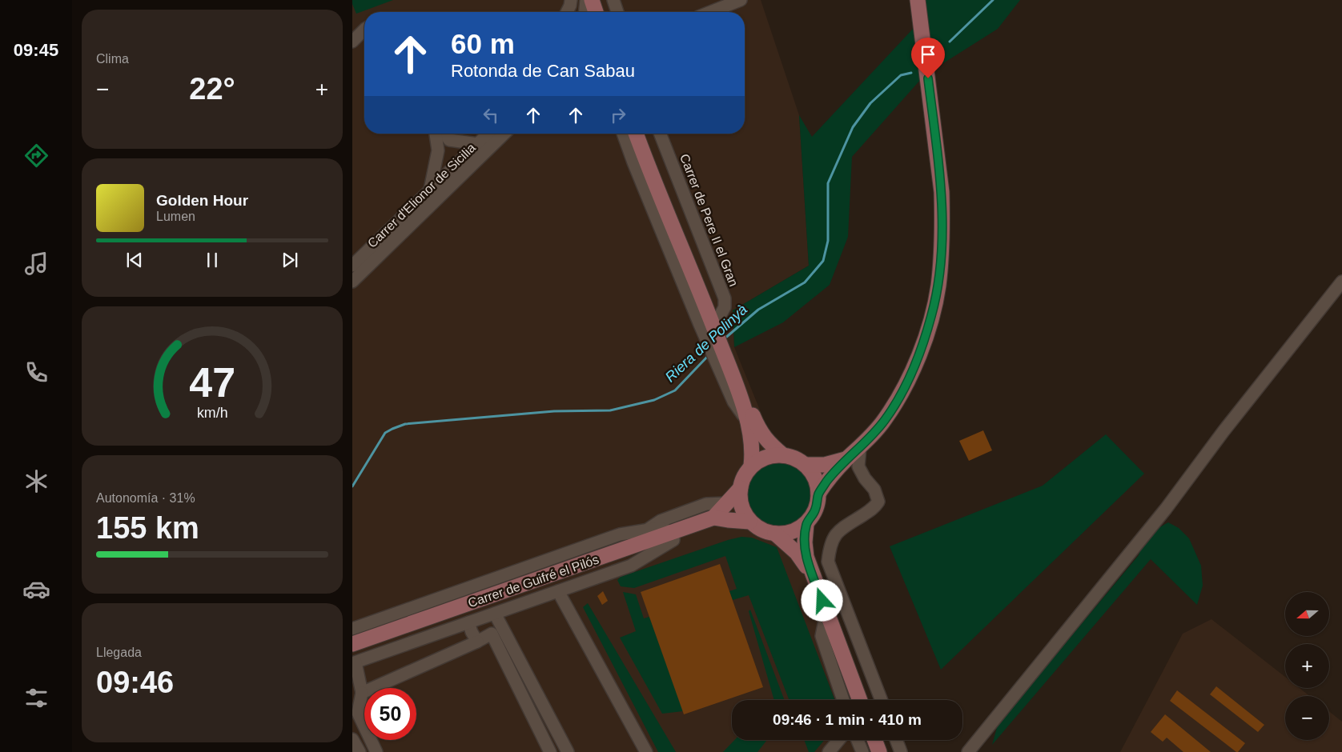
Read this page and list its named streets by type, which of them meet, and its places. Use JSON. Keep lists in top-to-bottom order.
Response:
{
  "streets": {
    "main road": ["Carrer de Guifré el Pilós"],
    "street": ["Carrer d'Elionor de Sicilia", "Carrer de Pere II el Gran"]
  },
  "water": ["Riera de Polinyà"],
  "north": "left",
  "page": {
    "tabs": "09:45",
    "tile": [
      "Clima",
      ["Autonomía · 31%", "155 km"],
      ["Llegada", "09:46"]
    ],
    "turn": ["60 m", "Rotonda de Can Sabau"],
    "heat": ["−", "22°", "+"],
    "song": ["Golden Hour", "Lumen"],
    "map_buttons": ["+", "−"],
    "limit": "50",
    "trip": "09:46 · 1 min · 410 m",
    "gauge": ["47", "km/h"]
  }
}
